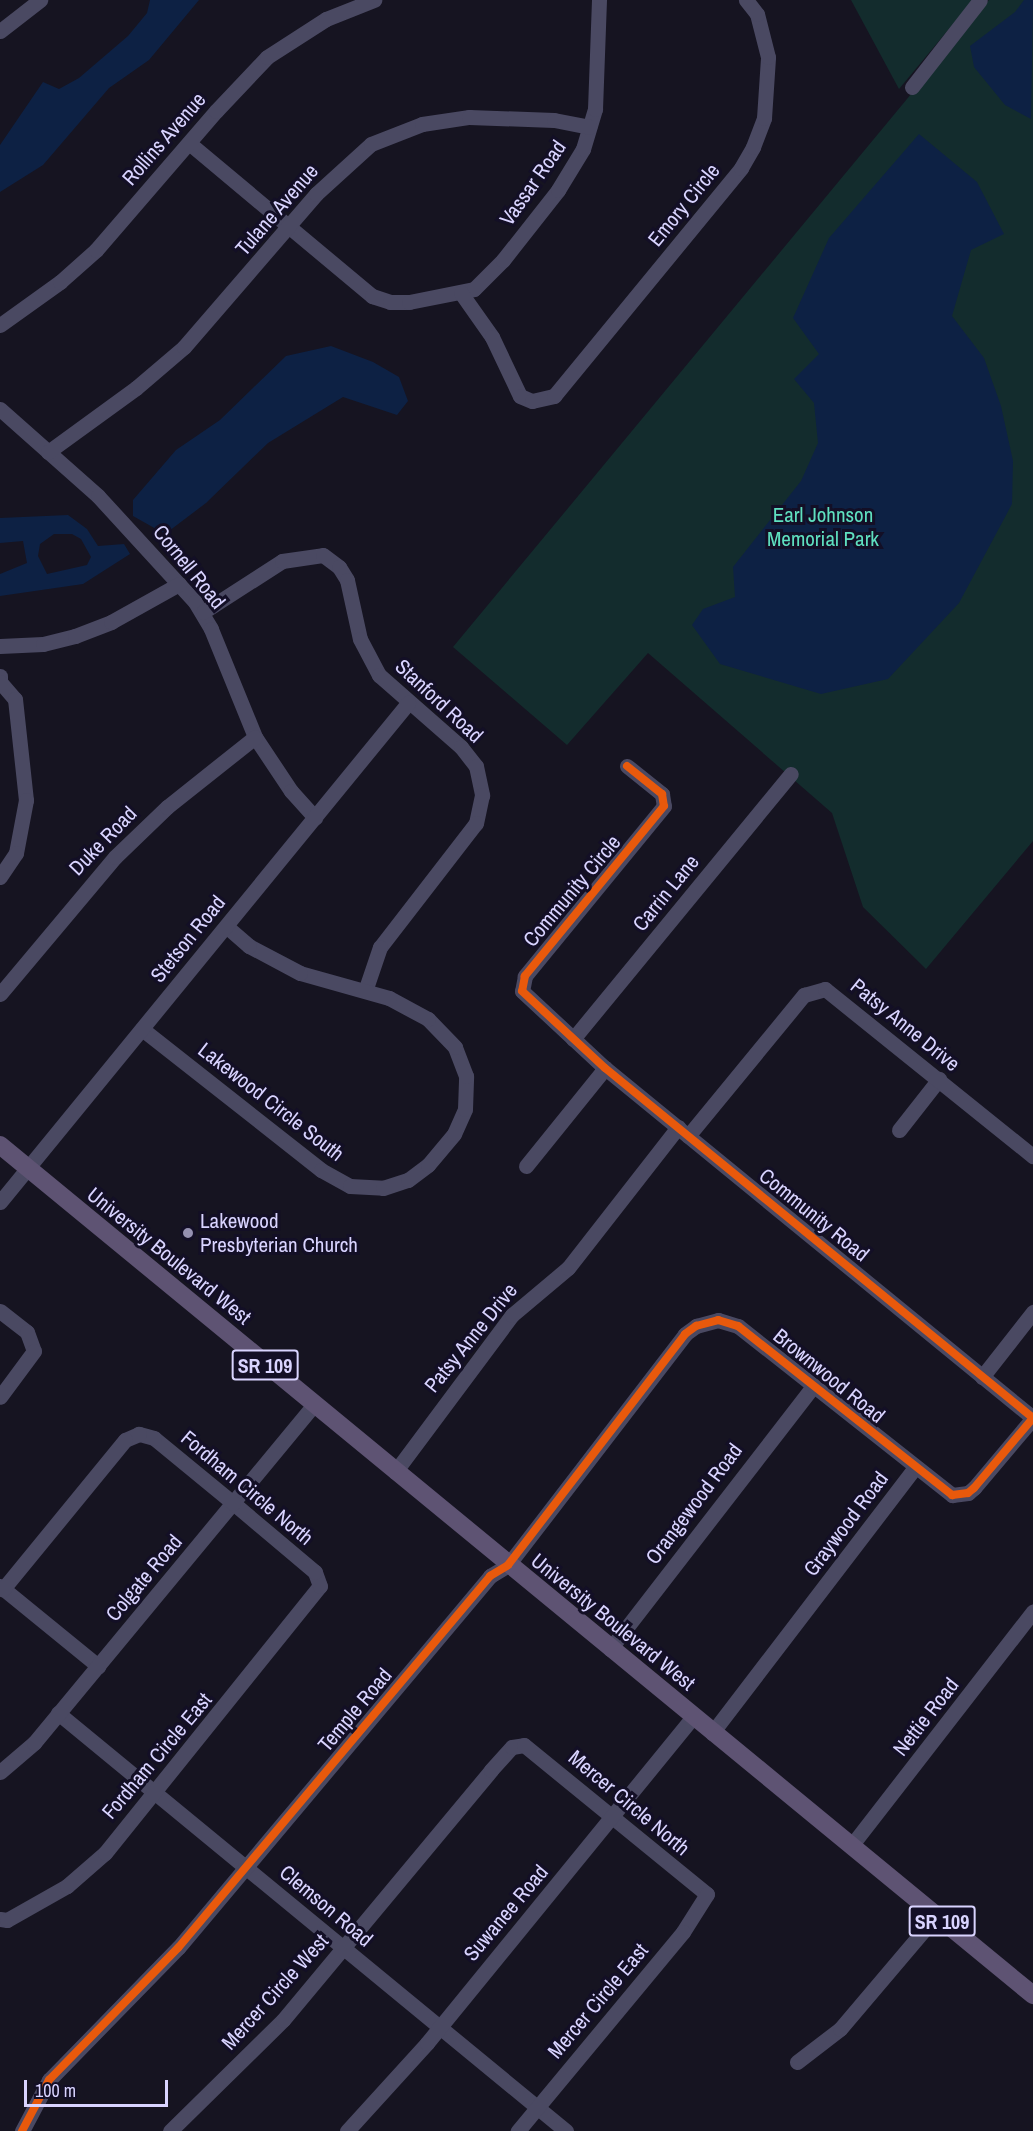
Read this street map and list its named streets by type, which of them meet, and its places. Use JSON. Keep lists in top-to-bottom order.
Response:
{
  "streets": {
    "main road": ["University Boulevard West", "SR 109"],
    "street": [
      "Rollins Avenue",
      "Vassar Road",
      "Emory Circle",
      "Tulane Avenue",
      "Cornell Road",
      "Stanford Road",
      "Duke Road",
      "Community Circle",
      "Carrin Lane",
      "Stetson Road",
      "Patsy Anne Drive",
      "Lakewood Circle South",
      "Community Road",
      "Brownwood Road",
      "Fordham Circle North",
      "Orangewood Road",
      "Graywood Road",
      "Colgate Road",
      "Temple Road",
      "Nettie Road",
      "Fordham Circle East",
      "Mercer Circle North",
      "Clemson Road",
      "Suwanee Road",
      "Mercer Circle West",
      "Mercer Circle East"
    ]
  },
  "crossings": [
    ["Vassar Road", "Emory Circle"],
    ["Vassar Road", "Tulane Avenue"],
    ["Tulane Avenue", "Cornell Road"],
    ["Cornell Road", "Stanford Road"],
    ["Cornell Road", "Duke Road"],
    ["Cornell Road", "Stetson Road"],
    ["Stanford Road", "Stetson Road"],
    ["Stanford Road", "Lakewood Circle South"],
    ["Community Circle", "Carrin Lane"],
    ["Community Circle", "Community Road"],
    ["Carrin Lane", "Community Road"],
    ["Stetson Road", "Lakewood Circle South"],
    ["Stetson Road", "University Boulevard West"],
    ["Patsy Anne Drive", "Community Road"],
    ["Patsy Anne Drive", "University Boulevard West"],
    ["Community Road", "Graywood Road"],
    ["University Boulevard West", "Orangewood Road"],
    ["University Boulevard West", "Graywood Road"],
    ["University Boulevard West", "Colgate Road"],
    ["University Boulevard West", "Temple Road"],
    ["University Boulevard West", "Nettie Road"],
    ["University Boulevard West", "Suwanee Road"],
    ["Brownwood Road", "Orangewood Road"],
    ["Brownwood Road", "Graywood Road"],
    ["Brownwood Road", "Temple Road"],
    ["Fordham Circle North", "Colgate Road"],
    ["Fordham Circle North", "Fordham Circle East"],
    ["Colgate Road", "Clemson Road"],
    ["Temple Road", "Clemson Road"],
    ["Fordham Circle East", "Clemson Road"],
    ["Mercer Circle North", "Suwanee Road"],
    ["Mercer Circle North", "Mercer Circle West"],
    ["Mercer Circle North", "Mercer Circle East"],
    ["Clemson Road", "Suwanee Road"],
    ["Clemson Road", "Mercer Circle West"],
    ["Clemson Road", "Mercer Circle East"]
  ],
  "parks": ["Earl Johnson Memorial Park"],
  "places": ["Lakewood Presbyterian Church"],
  "scale_bar": "100 m"
}
